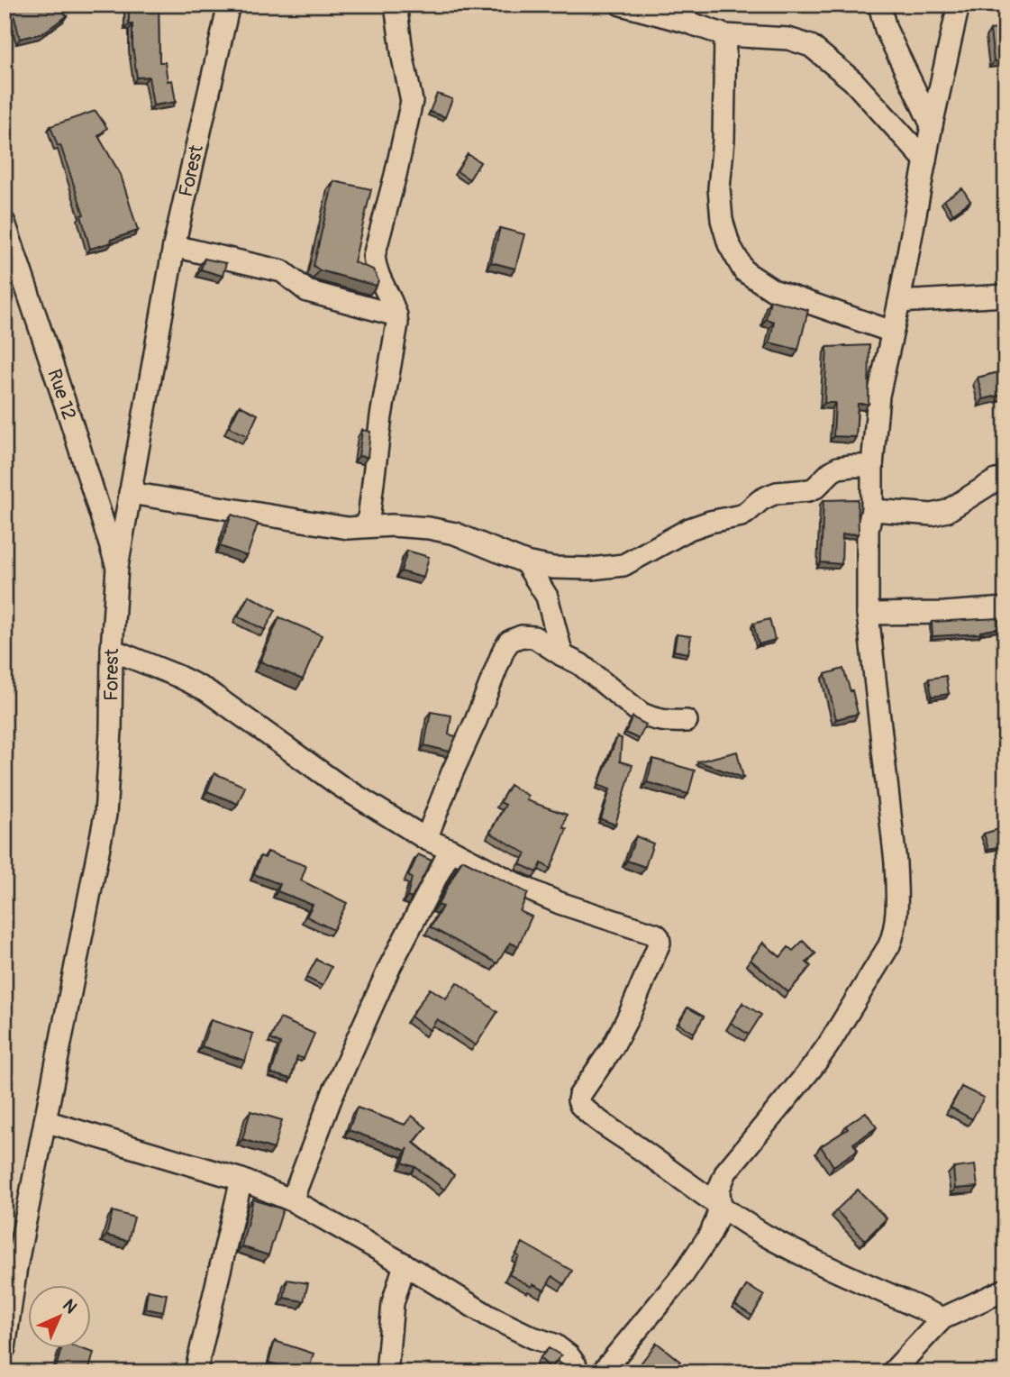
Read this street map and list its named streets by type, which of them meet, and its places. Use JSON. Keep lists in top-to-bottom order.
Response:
{
  "streets": {
    "street": ["Forest", "Rue 12"]
  },
  "crossings": [
    ["Forest", "Rue 12"]
  ],
  "north": "top right"
}
